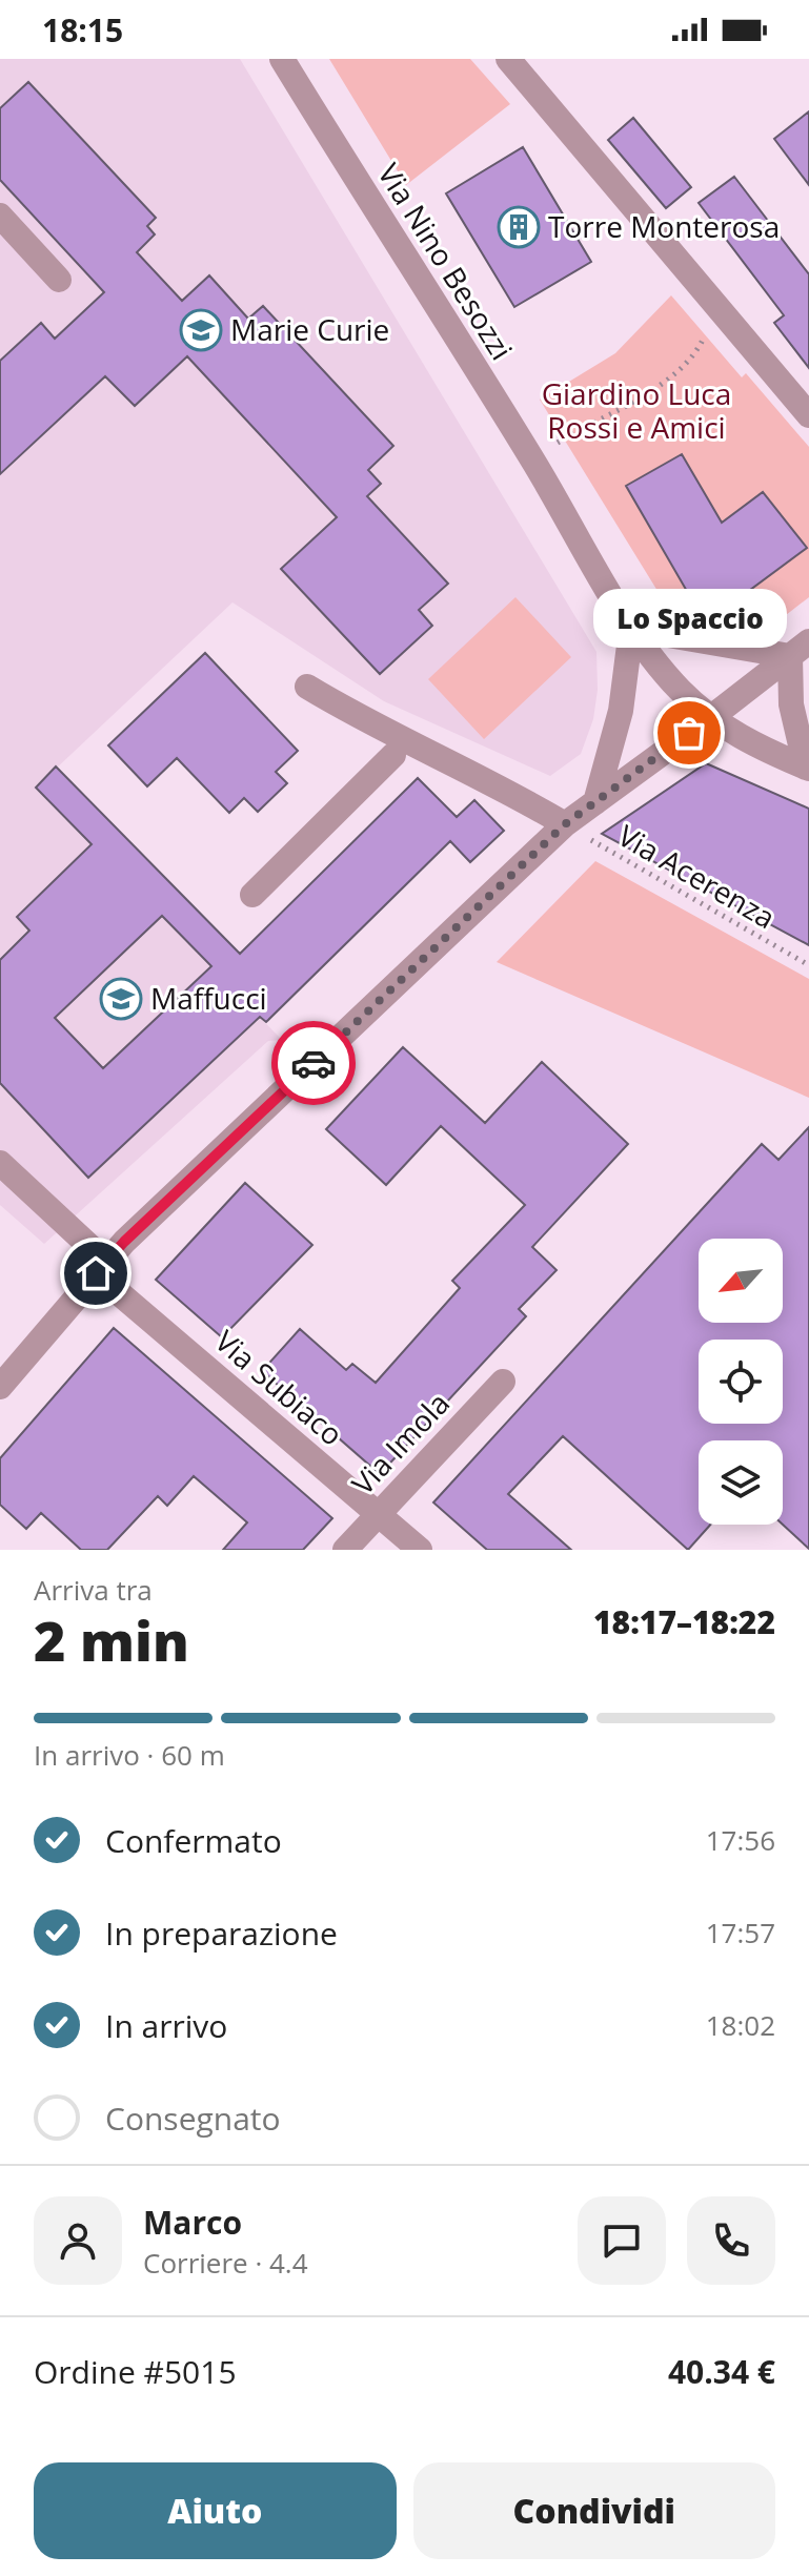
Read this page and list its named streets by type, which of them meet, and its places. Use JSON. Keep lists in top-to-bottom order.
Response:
{
  "streets": {
    "street": ["Via Nino Besozzi", "Via Subiaco", "Via Imola"],
    "path": ["Via Acerenza"]
  },
  "crossings": [
    ["Via Subiaco", "Via Imola"]
  ],
  "parks": ["Giardino Luca Rossi e Amici"],
  "places": {
    "building": ["Torre Monterosa"],
    "school or university": ["Marie Curie", "Maffucci"],
    "other": ["Lo Spaccio"]
  },
  "north": "bottom left",
  "page": {
    "status": "18:15",
    "bubble": "Lo Spaccio",
    "heading": ["2 min", "Arriva tra", "18:17–18:22"],
    "panel": [
      "Marco",
      "Corriere · 4.4",
      "Ordine #5015",
      "40.34 €"
    ],
    "bar": "In arrivo · 60 m",
    "list": [
      ["Confermato", "17:56"],
      ["In preparazione", "17:57"],
      ["In arrivo", "18:02"],
      "Consegnato"
    ],
    "buttons": ["Aiuto", "Condividi"]
  }
}
